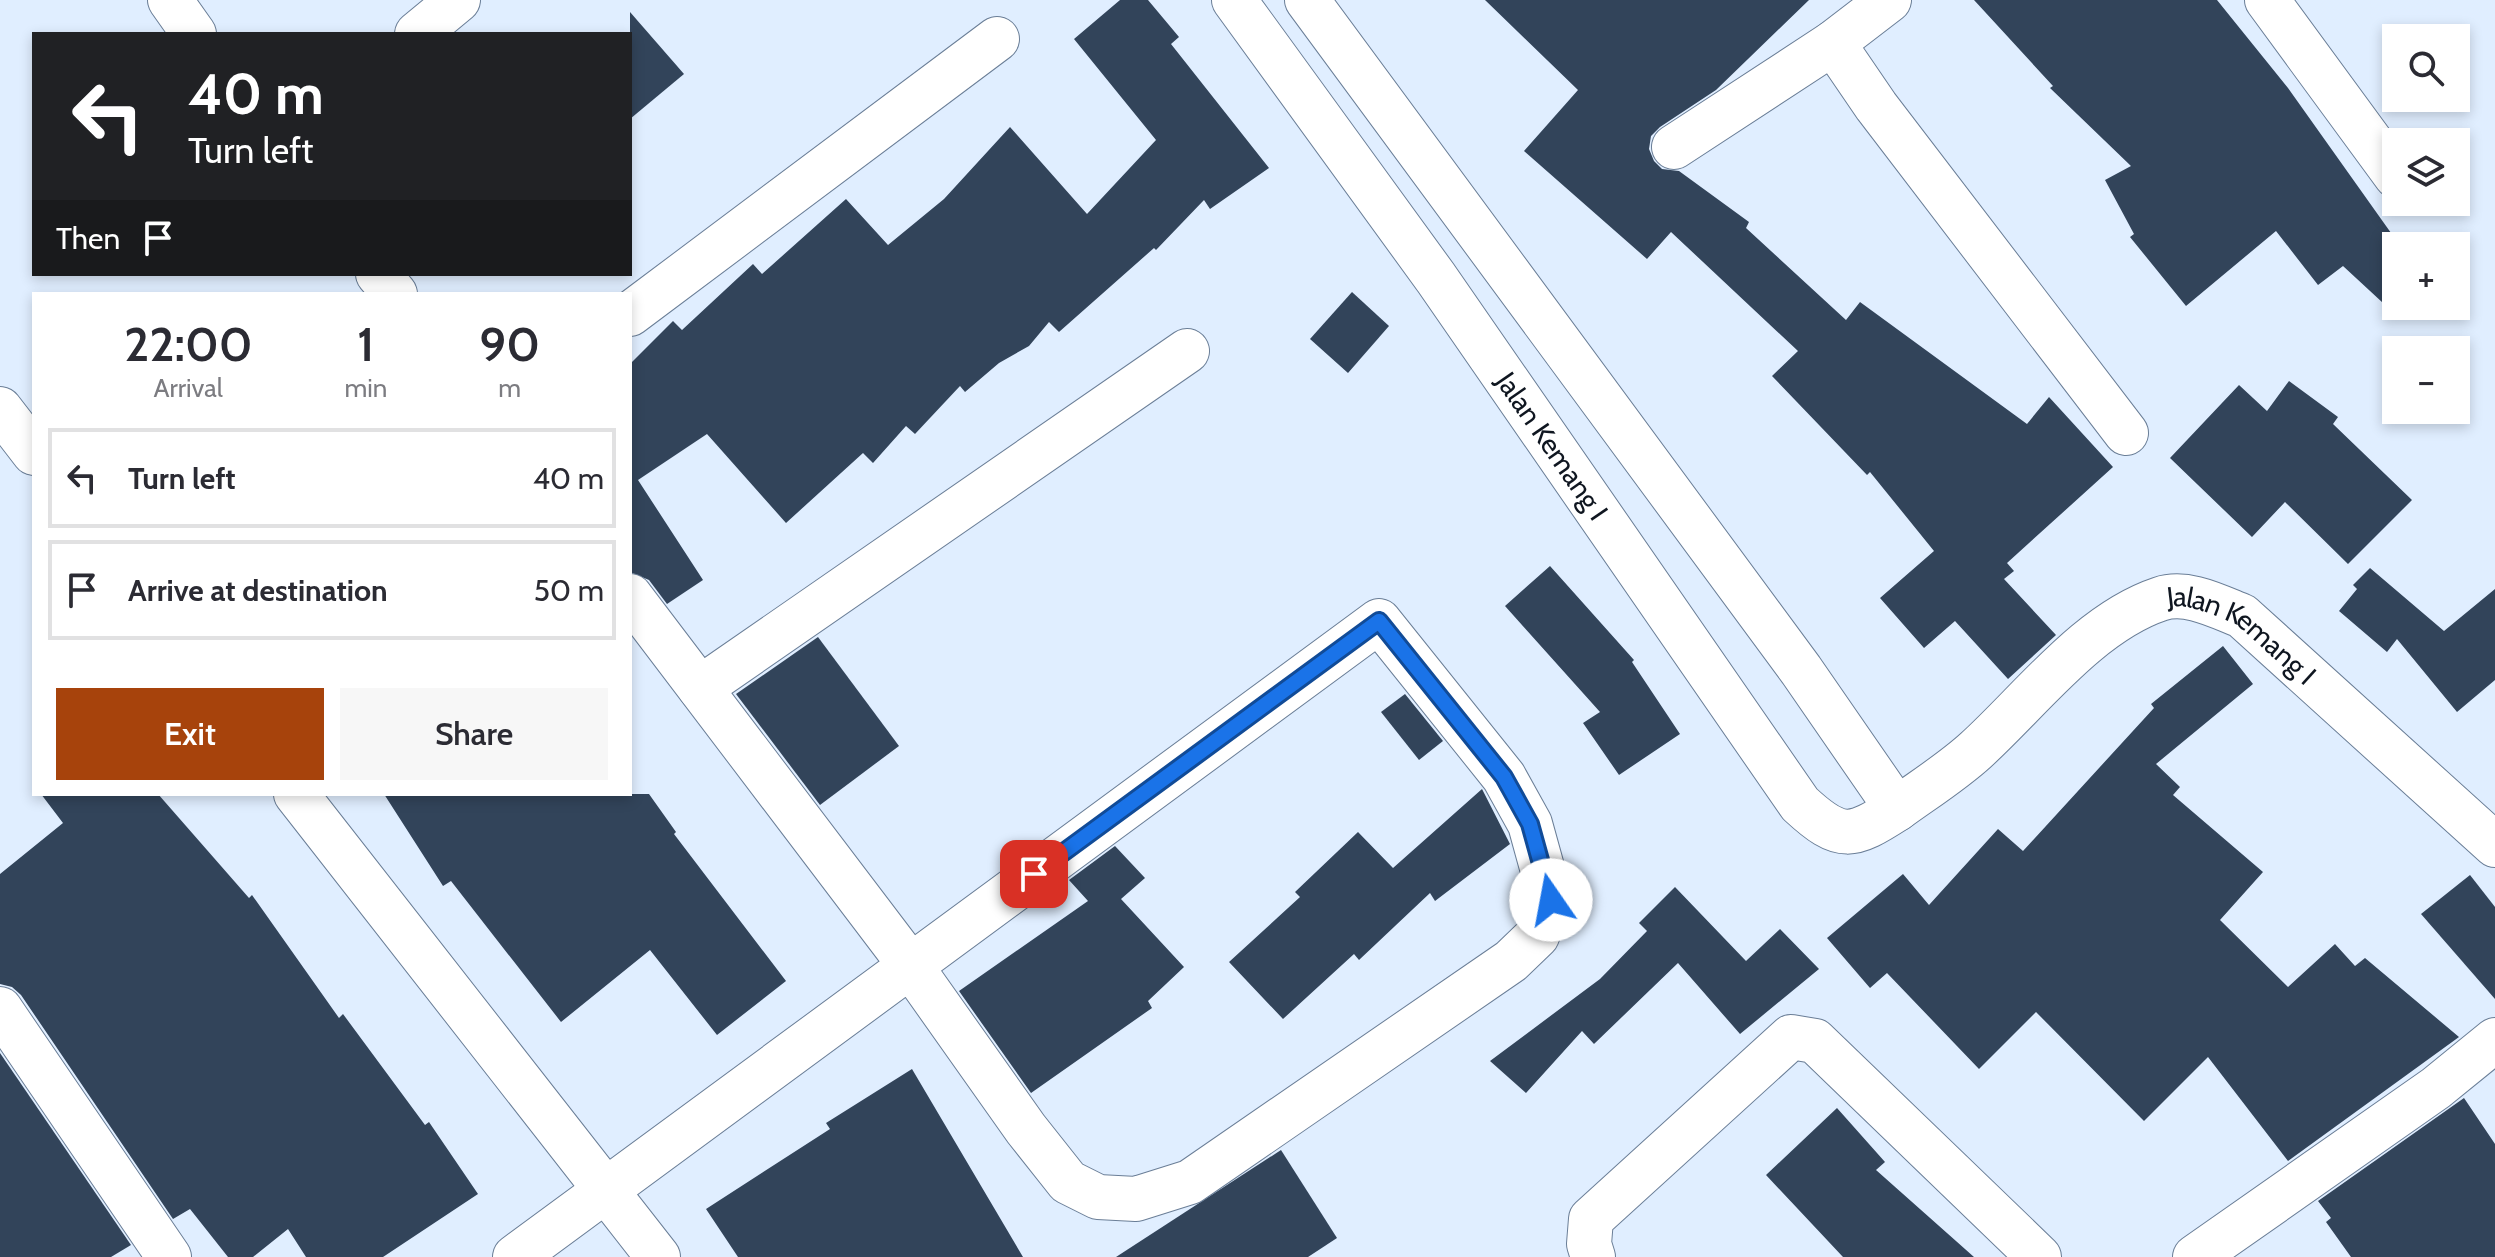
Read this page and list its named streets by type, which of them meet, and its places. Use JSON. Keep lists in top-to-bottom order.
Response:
{
  "streets": {
    "street": ["Jalan Kemang I"]
  },
  "page": {
    "map_buttons": ["+", "−"],
    "turn": ["40 m", "Turn left"],
    "then": "Then",
    "eta": [
      "22:00",
      "Arrival",
      "1",
      "min",
      "90",
      "m"
    ],
    "list": [
      {
        "name": "Turn left",
        "value": "40 m"
      },
      {
        "name": "Arrive at destination",
        "value": "50 m"
      }
    ],
    "buttons": ["Exit", "Share"]
  }
}
